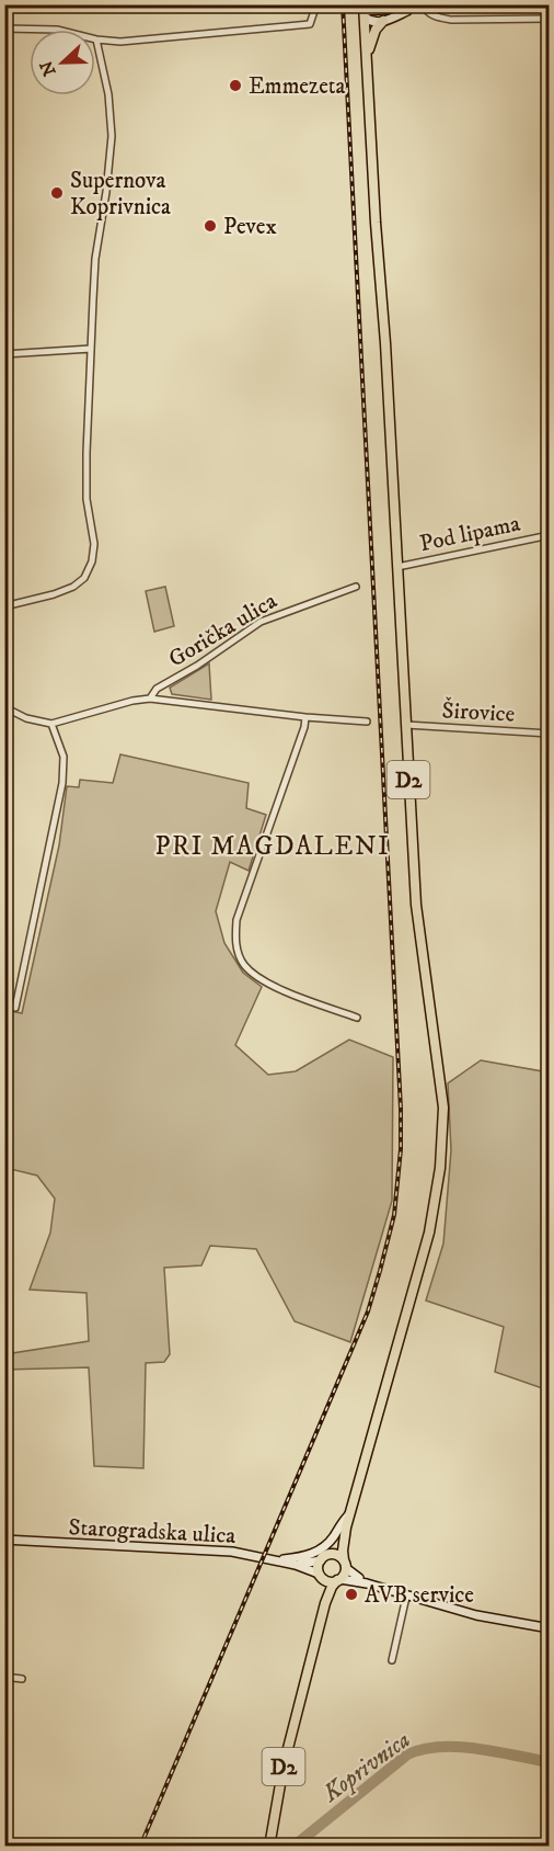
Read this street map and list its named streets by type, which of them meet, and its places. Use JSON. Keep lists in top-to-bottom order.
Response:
{
  "streets": {
    "main road": ["D2", "Starogradska ulica"],
    "street": ["Pod lipama", "Gorička ulica", "Širovice"]
  },
  "crossings": [
    ["Pod lipama", "D2"],
    ["Širovice", "D2"],
    ["D2", "Starogradska ulica"]
  ],
  "districts": ["PRI MAGDALENI"],
  "water": ["Koprivnica"],
  "places": [
    "Emmezeta",
    "Supernova Koprivnica",
    "Pevex",
    "AVB service"
  ],
  "north": "left"
}
